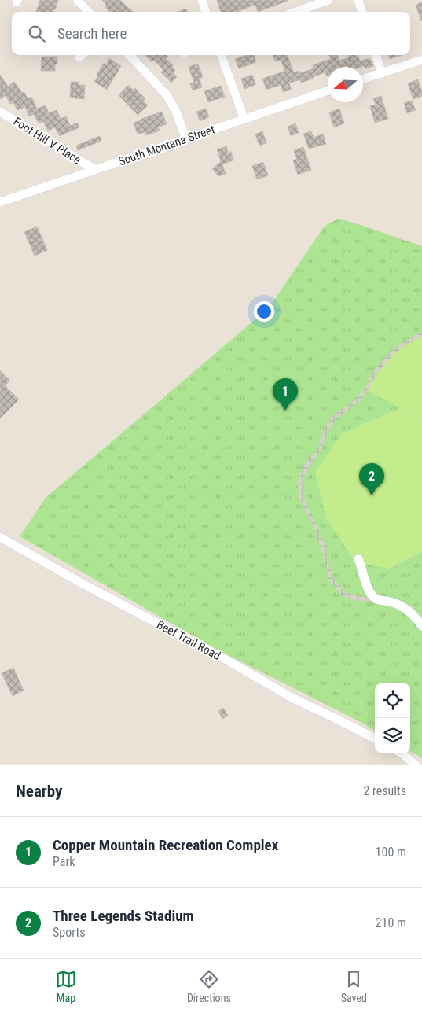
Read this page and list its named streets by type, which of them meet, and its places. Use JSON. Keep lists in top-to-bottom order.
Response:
{
  "streets": {
    "street": ["Foot Hill V Place", "South Montana Street", "Beef Trail Road"]
  },
  "crossings": [
    ["Foot Hill V Place", "South Montana Street"]
  ],
  "north": "left",
  "page": {
    "search": "Search here",
    "pins": ["1", "2"],
    "heading": ["Nearby", "2 results"],
    "list": [
      {
        "mark": "1",
        "name": "Copper Mountain Recreation Complex",
        "note": "Park",
        "value": "100 m"
      },
      {
        "mark": "2",
        "name": "Three Legends Stadium",
        "note": "Sports",
        "value": "210 m"
      }
    ],
    "nav": ["Map", "Directions", "Saved"]
  }
}
